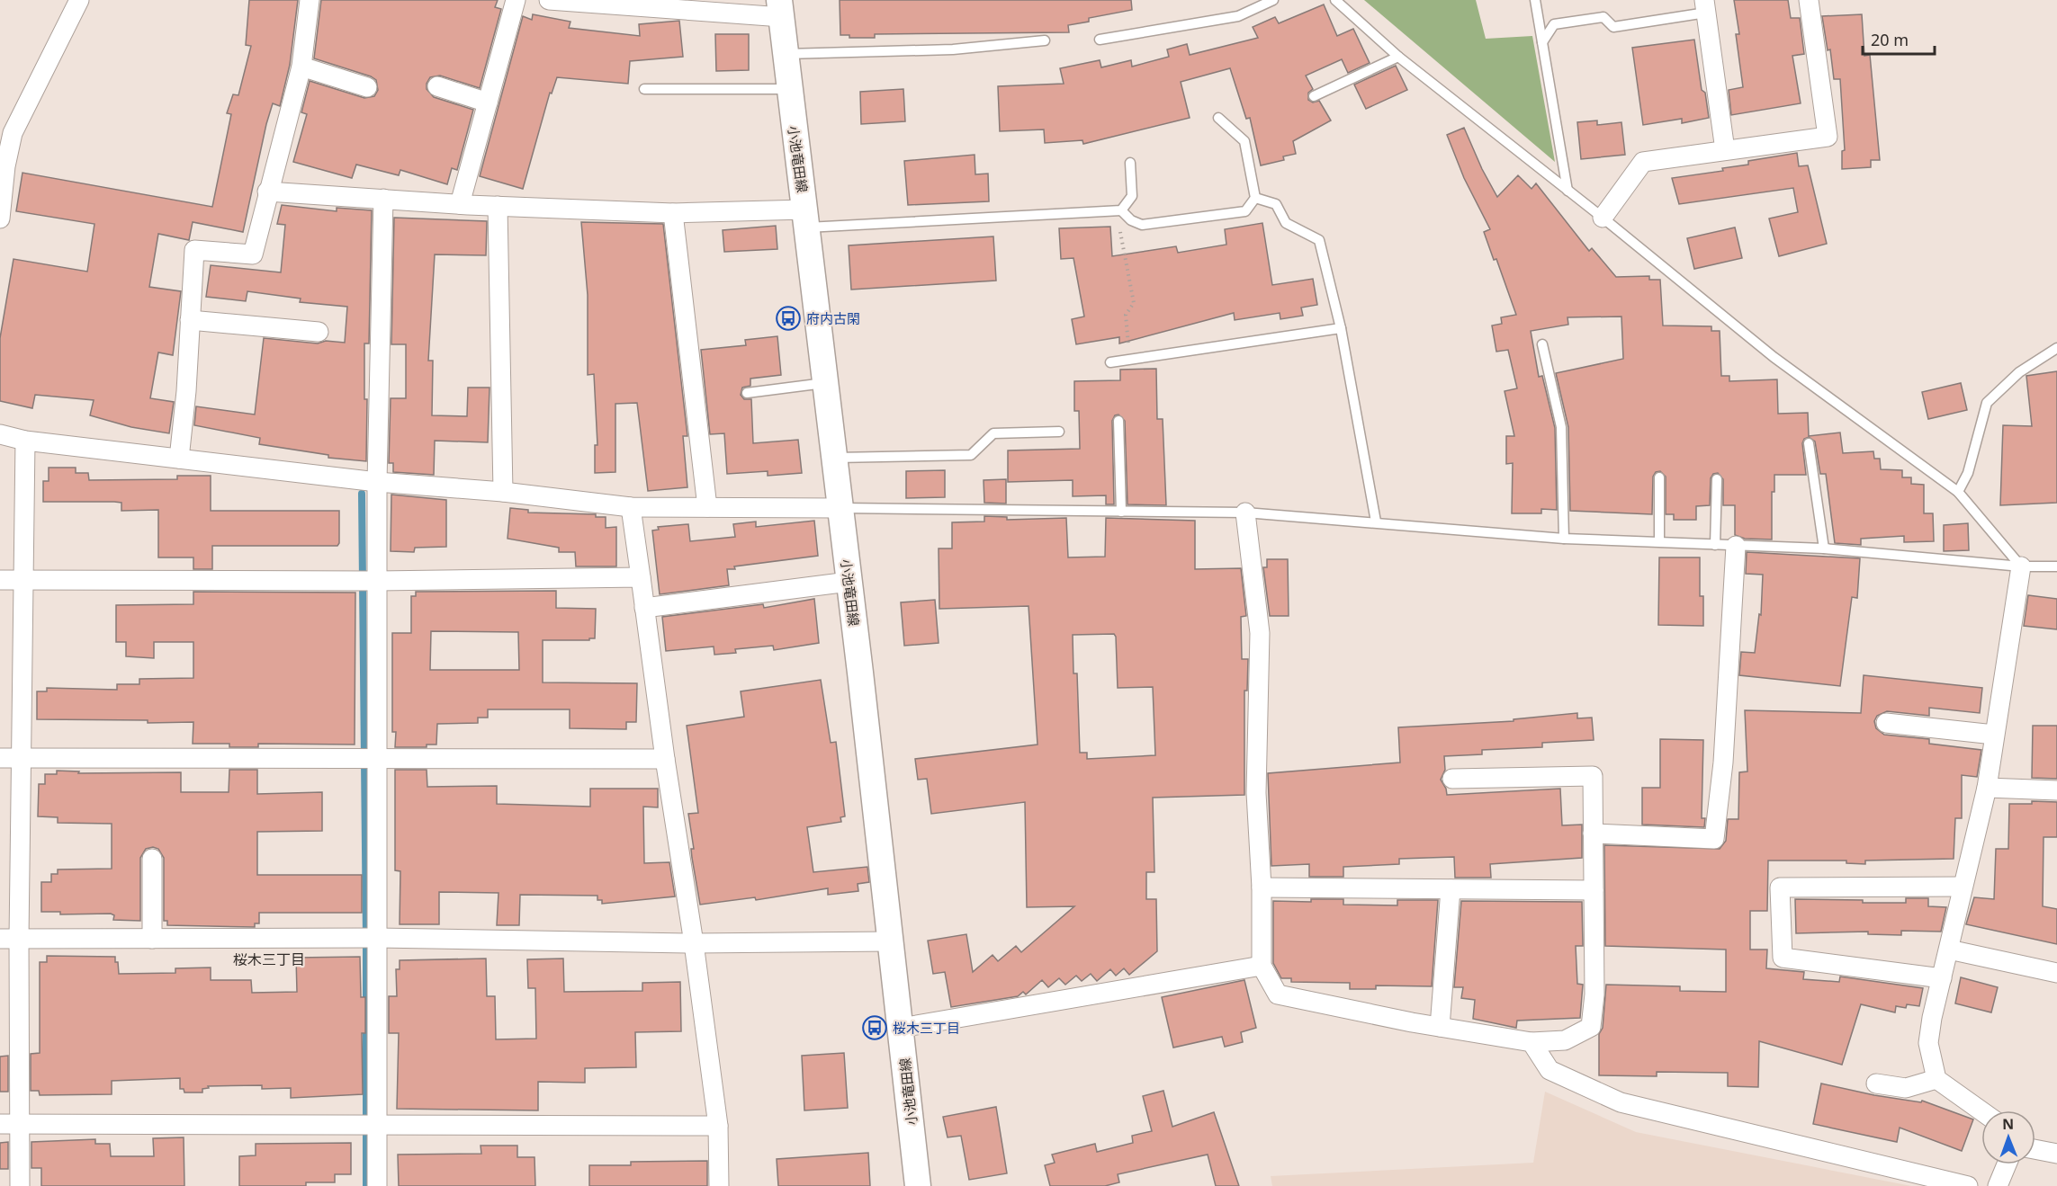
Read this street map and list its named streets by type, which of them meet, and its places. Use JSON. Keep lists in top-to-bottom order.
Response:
{
  "streets": {
    "main road": ["小池竜田線"]
  },
  "districts": ["桜木三丁目"],
  "places": {
    "bus stop": ["府内古閑", "桜木三丁目"]
  },
  "scale_bar": "20 m",
  "north": "top"
}
